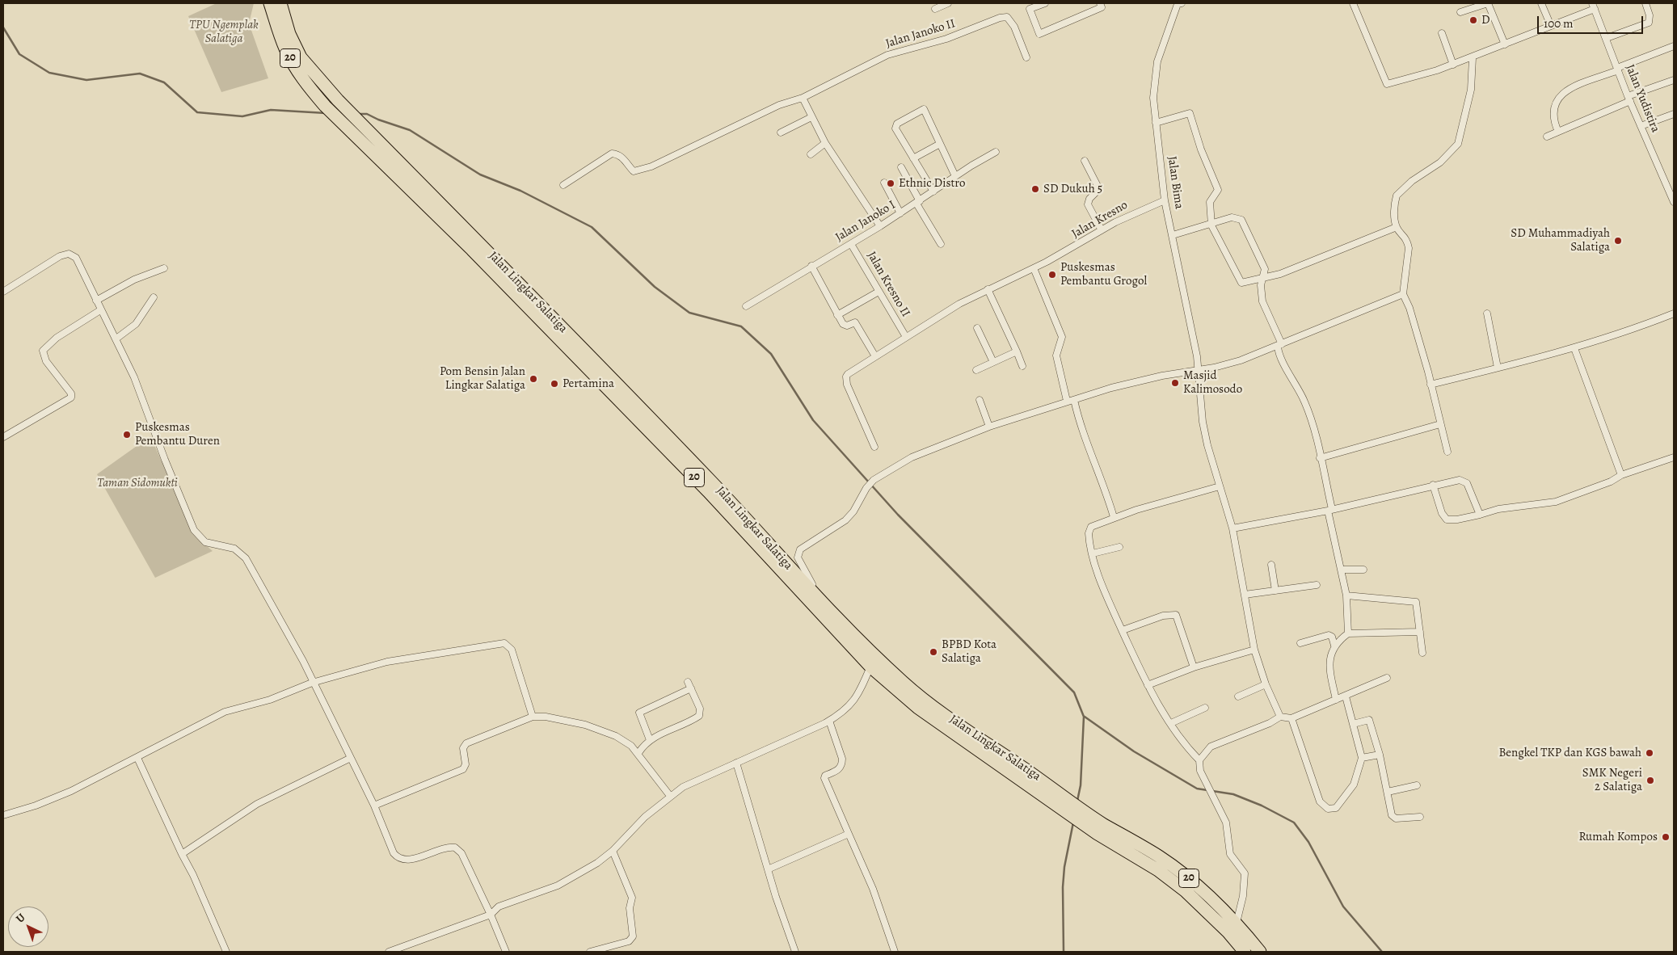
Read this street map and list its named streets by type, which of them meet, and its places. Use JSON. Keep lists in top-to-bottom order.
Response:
{
  "streets": {
    "highway": ["20", "Jalan Lingkar Salatiga"],
    "street": [
      "Jalan Janoko II",
      "Jalan Yudistira",
      "Jalan Bima",
      "Jalan Kresno",
      "Jalan Janoko I",
      "Jalan Kresno II"
    ]
  },
  "crossings": [
    ["Jalan Bima", "Jalan Kresno"],
    ["Jalan Kresno", "Jalan Kresno II"],
    ["Jalan Janoko I", "Jalan Kresno II"]
  ],
  "parks": ["TPU Ngemplak Salatiga", "Taman Sidomukti"],
  "places": [
    "D",
    "Ethnic Distro",
    "SD Dukuh 5",
    "SD Muhammadiyah Salatiga",
    "Puskesmas Pembantu Grogol",
    "Pom Bensin Jalan Lingkar Salatiga",
    "Masjid Kalimosodo",
    "Pertamina",
    "Puskesmas Pembantu Duren",
    "BPBD Kota Salatiga",
    "Bengkel TKP dan KGS bawah",
    "SMK Negeri 2 Salatiga",
    "Rumah Kompos"
  ],
  "scale_bar": "100 m",
  "north": "top left"
}
